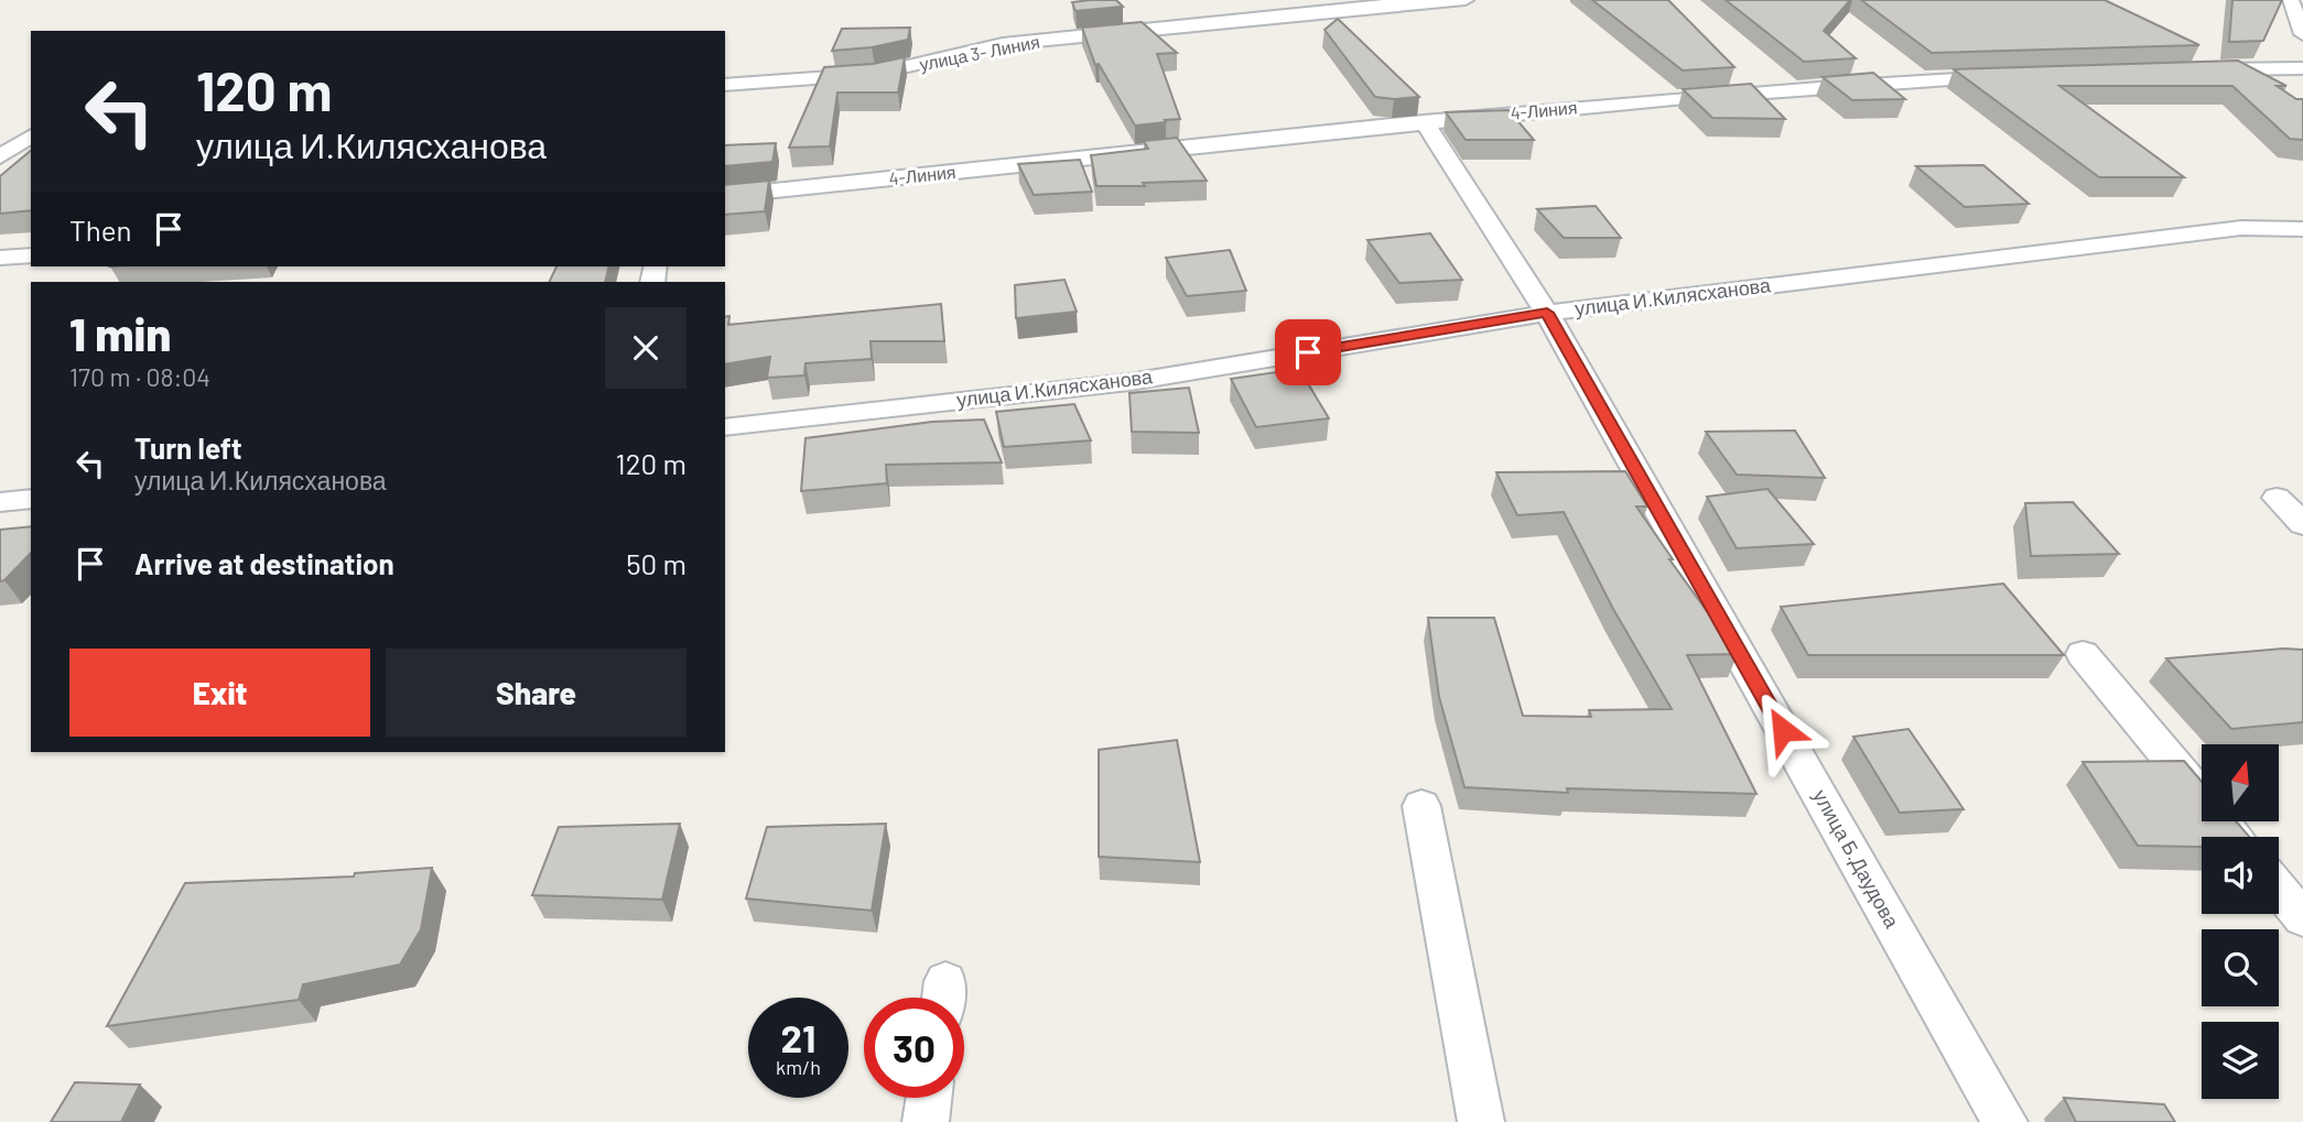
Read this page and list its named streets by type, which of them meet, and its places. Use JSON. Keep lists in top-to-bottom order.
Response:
{
  "streets": {
    "street": [
      "улица 3- Линия",
      "4-Линия",
      "улица И.Килясханова",
      "улица Б.Даудова"
    ]
  },
  "crossings": [
    ["4-Линия", "улица Б.Даудова"],
    ["улица И.Килясханова", "улица Б.Даудова"]
  ],
  "north": "top",
  "page": {
    "turn": ["120 m", "улица И.Килясханова"],
    "then": "Then",
    "heading": ["1 min", "170 m · 08:04"],
    "list": [
      {
        "name": "Turn left",
        "note": "улица И.Килясханова",
        "value": "120 m"
      },
      {
        "name": "Arrive at destination",
        "value": "50 m"
      }
    ],
    "buttons": ["Exit", "Share"],
    "speed": "21 km/h",
    "limit": "30"
  }
}
